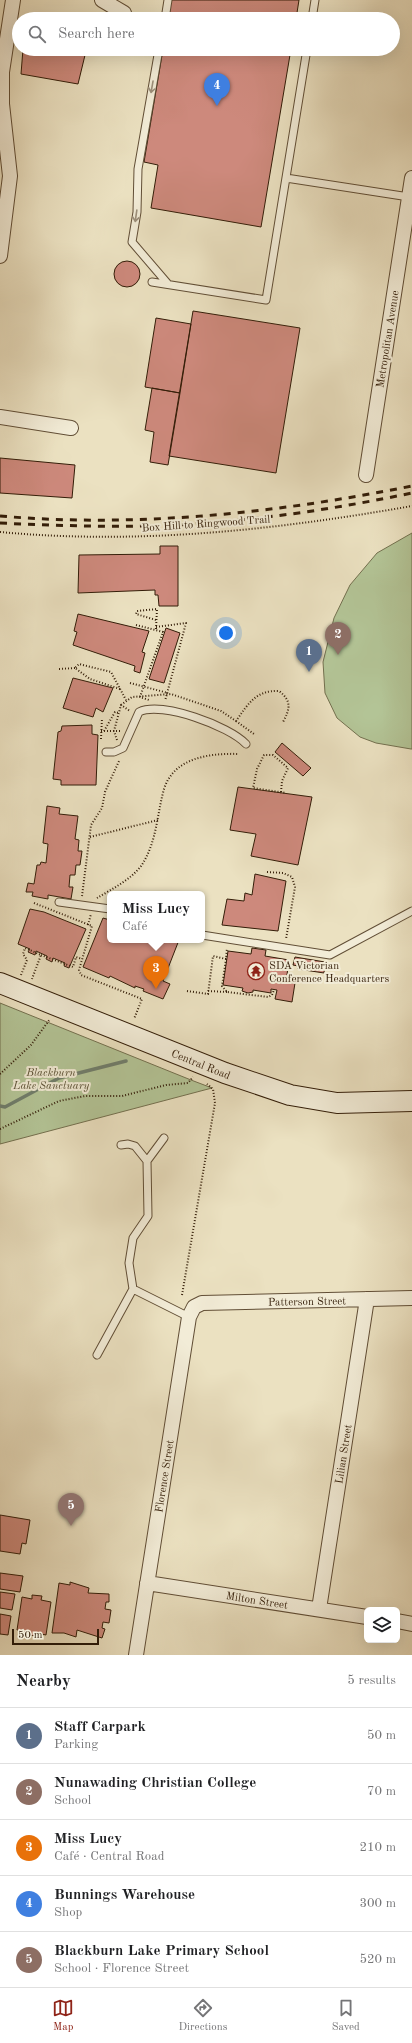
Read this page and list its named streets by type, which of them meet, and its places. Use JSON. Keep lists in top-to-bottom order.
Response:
{
  "streets": {
    "street": [
      "Metropolitan Avenue",
      "Central Road",
      "Patterson Street",
      "Lilian Street",
      "Florence Street",
      "Milton Street"
    ],
    "path": ["Box Hill to Ringwood Trail"]
  },
  "crossings": [
    ["Patterson Street", "Lilian Street"],
    ["Patterson Street", "Florence Street"],
    ["Lilian Street", "Milton Street"],
    ["Florence Street", "Milton Street"]
  ],
  "parks": ["Blackburn Lake Sanctuary"],
  "places": {
    "temple": ["SDA Victorian Conference Headquarters"]
  },
  "scale_bar": "50 m",
  "page": {
    "search": "Search here",
    "pins": [
      "4",
      "2",
      "1",
      "3",
      "5"
    ],
    "popup": ["Miss Lucy", "Café"],
    "scale": "50 m",
    "heading": ["Nearby", "5 results"],
    "list": [
      {
        "mark": "1",
        "name": "Staff Carpark",
        "note": "Parking",
        "value": "50 m"
      },
      {
        "mark": "2",
        "name": "Nunawading Christian College",
        "note": "School",
        "value": "70 m"
      },
      {
        "mark": "3",
        "name": "Miss Lucy",
        "note": "Café · Central Road",
        "value": "210 m"
      },
      {
        "mark": "4",
        "name": "Bunnings Warehouse",
        "note": "Shop",
        "value": "300 m"
      },
      {
        "mark": "5",
        "name": "Blackburn Lake Primary School",
        "note": "School · Florence Street",
        "value": "520 m"
      }
    ],
    "nav": ["Map", "Directions", "Saved"]
  }
}
